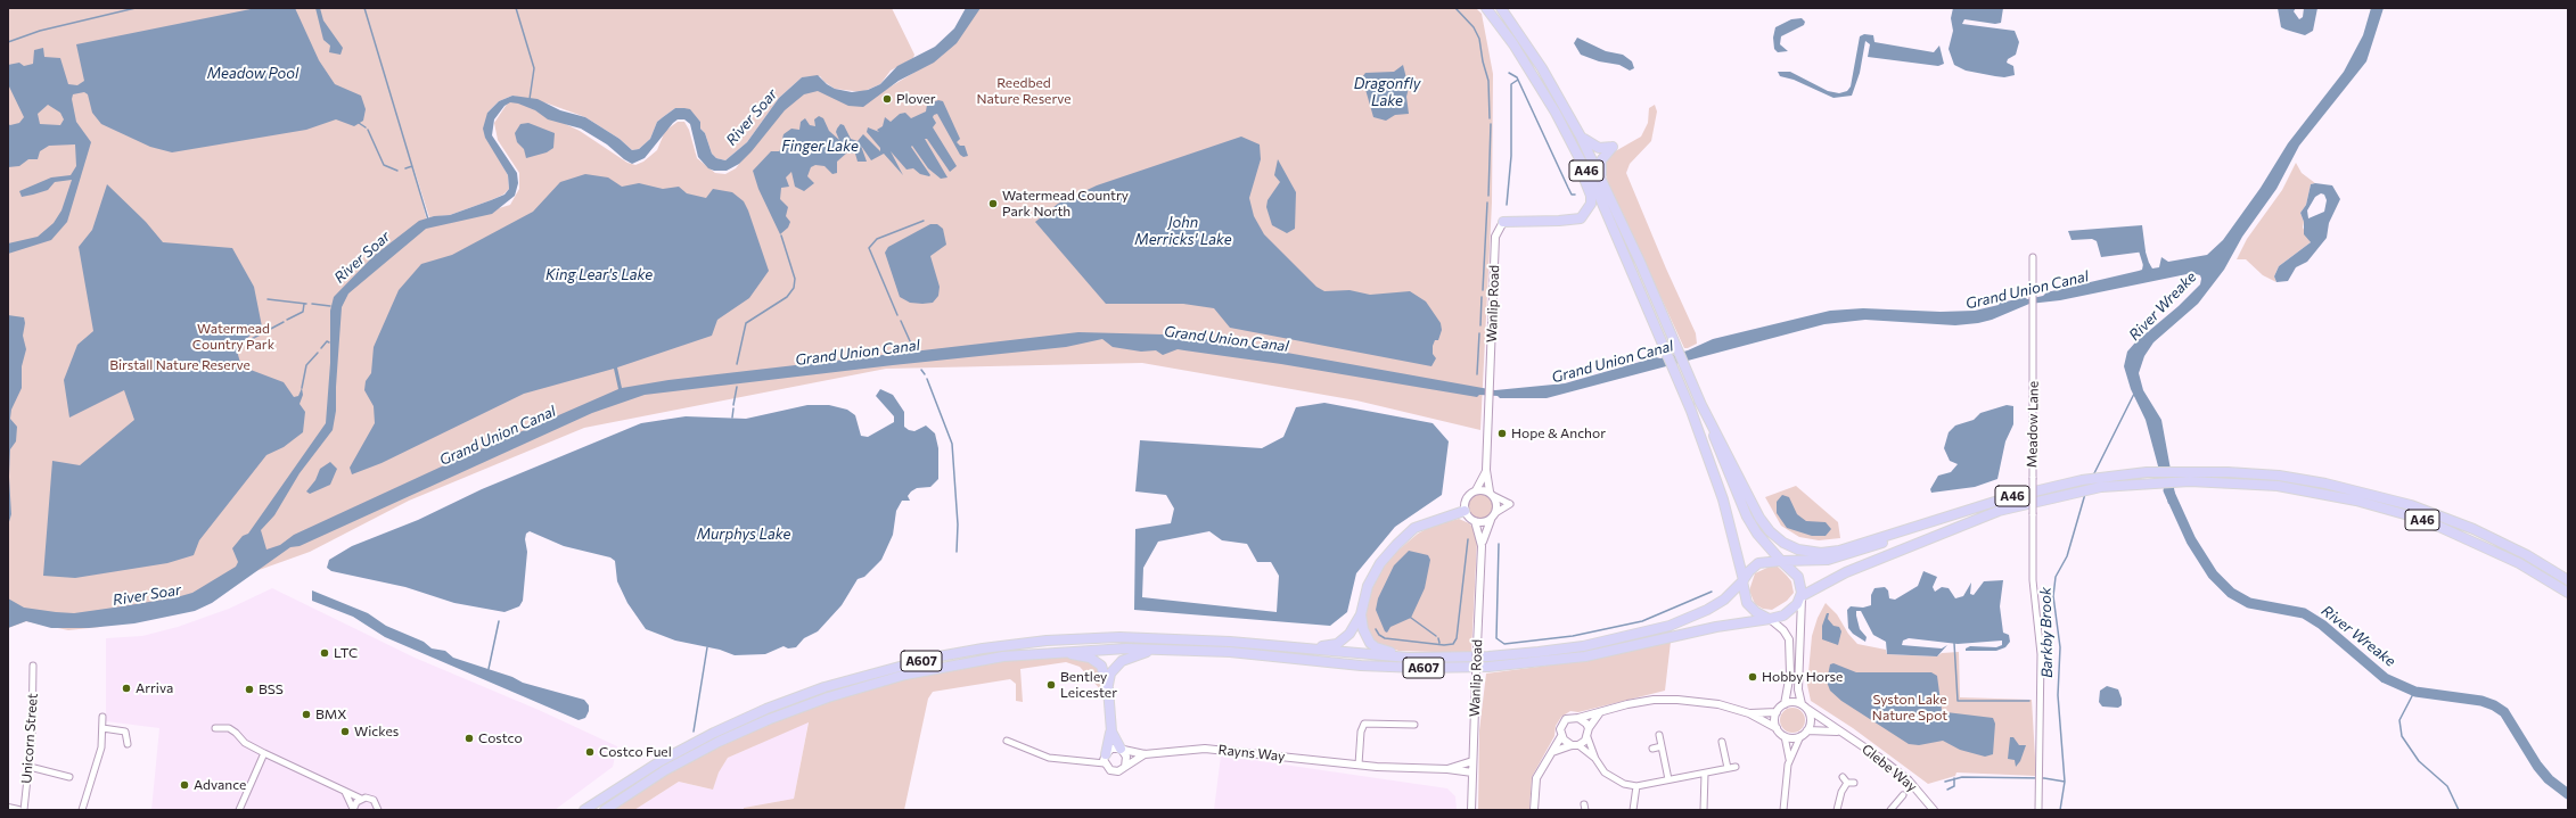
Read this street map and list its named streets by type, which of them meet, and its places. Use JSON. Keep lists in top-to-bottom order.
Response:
{
  "streets": {
    "highway": ["A46", "A607"],
    "street": [
      "Wanlip Road",
      "Meadow Lane",
      "Unicorn Street",
      "Rayns Way",
      "Glebe Way"
    ]
  },
  "crossings": [
    ["A46", "A607"],
    ["Wanlip Road", "Rayns Way"]
  ],
  "water": [
    "Meadow Pool",
    "Dragonfly Lake",
    "River Soar",
    "Finger Lake",
    "John Merricks' Lake",
    "King Lear's Lake",
    "Grand Union Canal",
    "River Wreake",
    "Murphys Lake",
    "Barkby Brook"
  ],
  "parks": [
    "Reedbed Nature Reserve",
    "Watermead Country Park",
    "Birstall Nature Reserve",
    "Syston Lake Nature Spot"
  ],
  "places": [
    "Plover",
    "Watermead Country Park North",
    "Hope & Anchor",
    "LTC",
    "Hobby Horse",
    "Bentley Leicester",
    "Arriva",
    "BSS",
    "BMX",
    "Wickes",
    "Costco",
    "Costco Fuel",
    "Advance"
  ]
}
